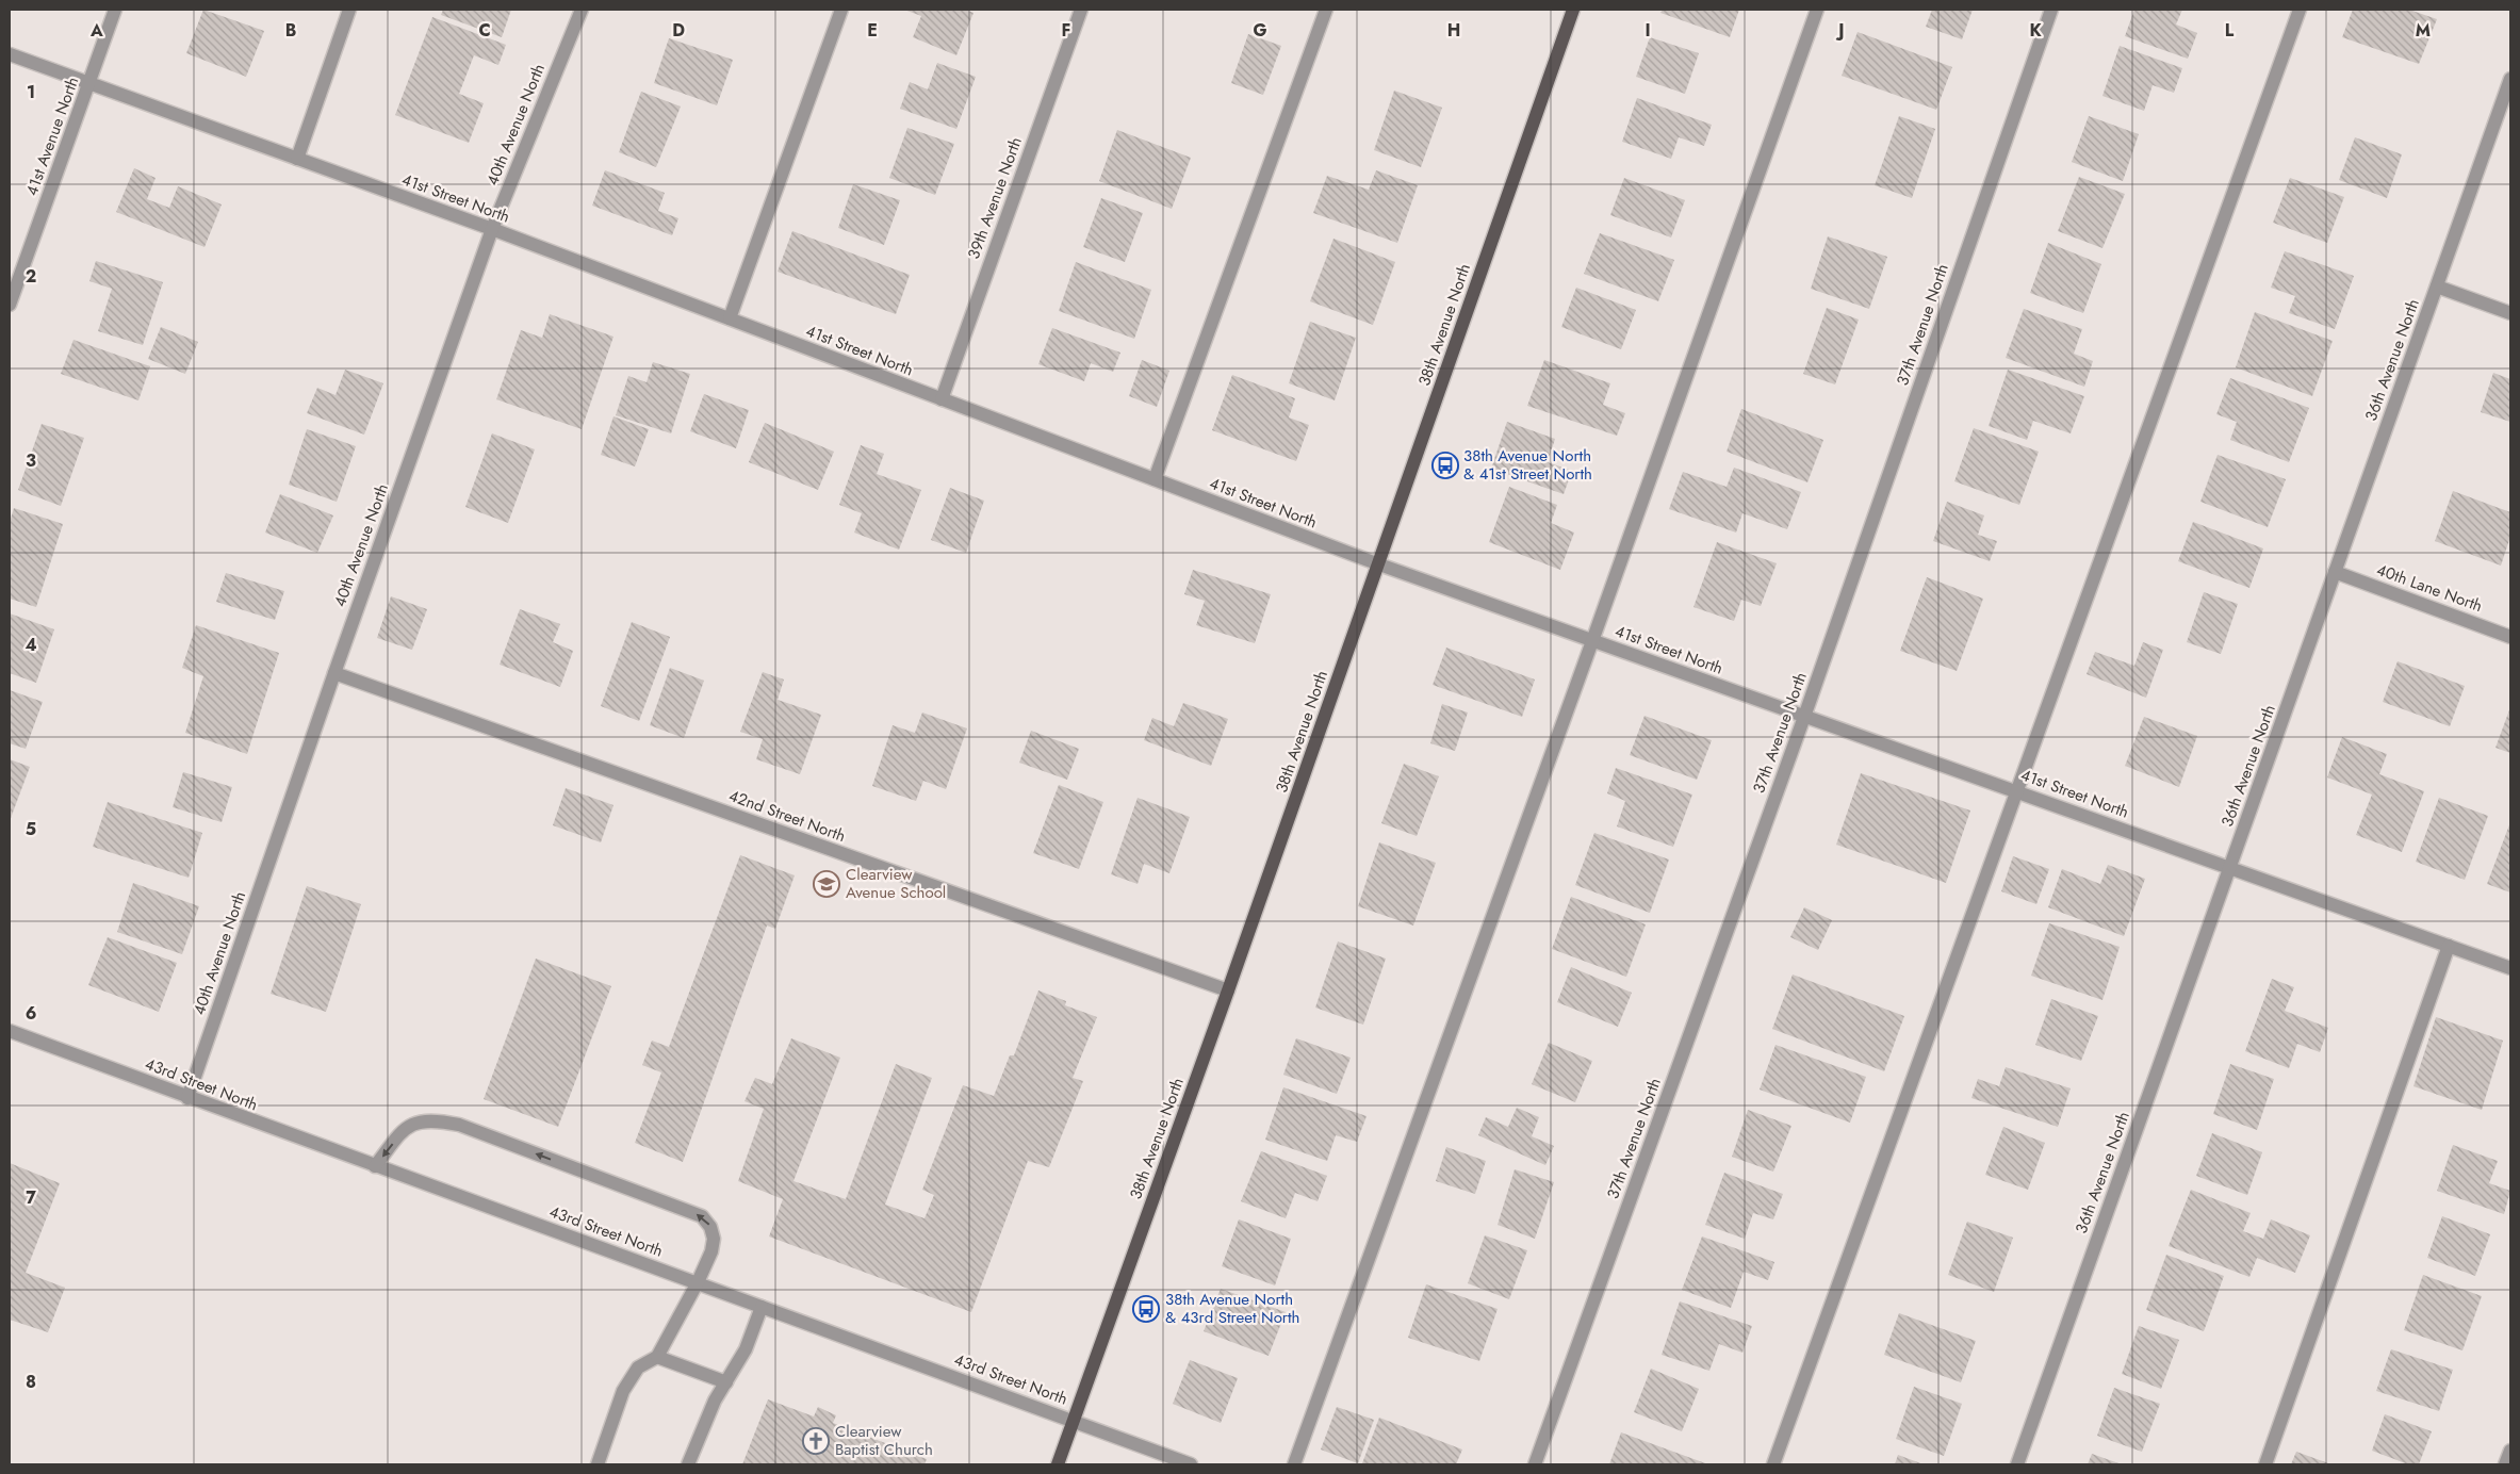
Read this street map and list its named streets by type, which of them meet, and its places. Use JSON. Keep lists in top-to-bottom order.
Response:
{
  "streets": {
    "main road": ["38th Avenue North"],
    "street": [
      "40th Avenue North",
      "41st Avenue North",
      "41st Street North",
      "39th Avenue North",
      "37th Avenue North",
      "36th Avenue North",
      "40th Lane North",
      "42nd Street North",
      "43rd Street North"
    ]
  },
  "crossings": [
    ["40th Avenue North", "41st Street North"],
    ["40th Avenue North", "42nd Street North"],
    ["40th Avenue North", "43rd Street North"],
    ["41st Avenue North", "41st Street North"],
    ["41st Street North", "39th Avenue North"],
    ["41st Street North", "38th Avenue North"],
    ["41st Street North", "37th Avenue North"],
    ["41st Street North", "36th Avenue North"],
    ["38th Avenue North", "42nd Street North"],
    ["38th Avenue North", "43rd Street North"],
    ["36th Avenue North", "40th Lane North"]
  ],
  "places": {
    "bus stop": ["38th Avenue North & 41st Street North", "38th Avenue North & 43rd Street North"],
    "school or university": ["Clearview Avenue School"],
    "church": ["Clearview Baptist Church"]
  },
  "grid": {
    "columns": [
      "A",
      "B",
      "C",
      "D",
      "E",
      "F",
      "G",
      "H",
      "I",
      "J",
      "K",
      "L",
      "M"
    ],
    "rows": [
      "1",
      "2",
      "3",
      "4",
      "5",
      "6",
      "7",
      "8"
    ]
  }
}
